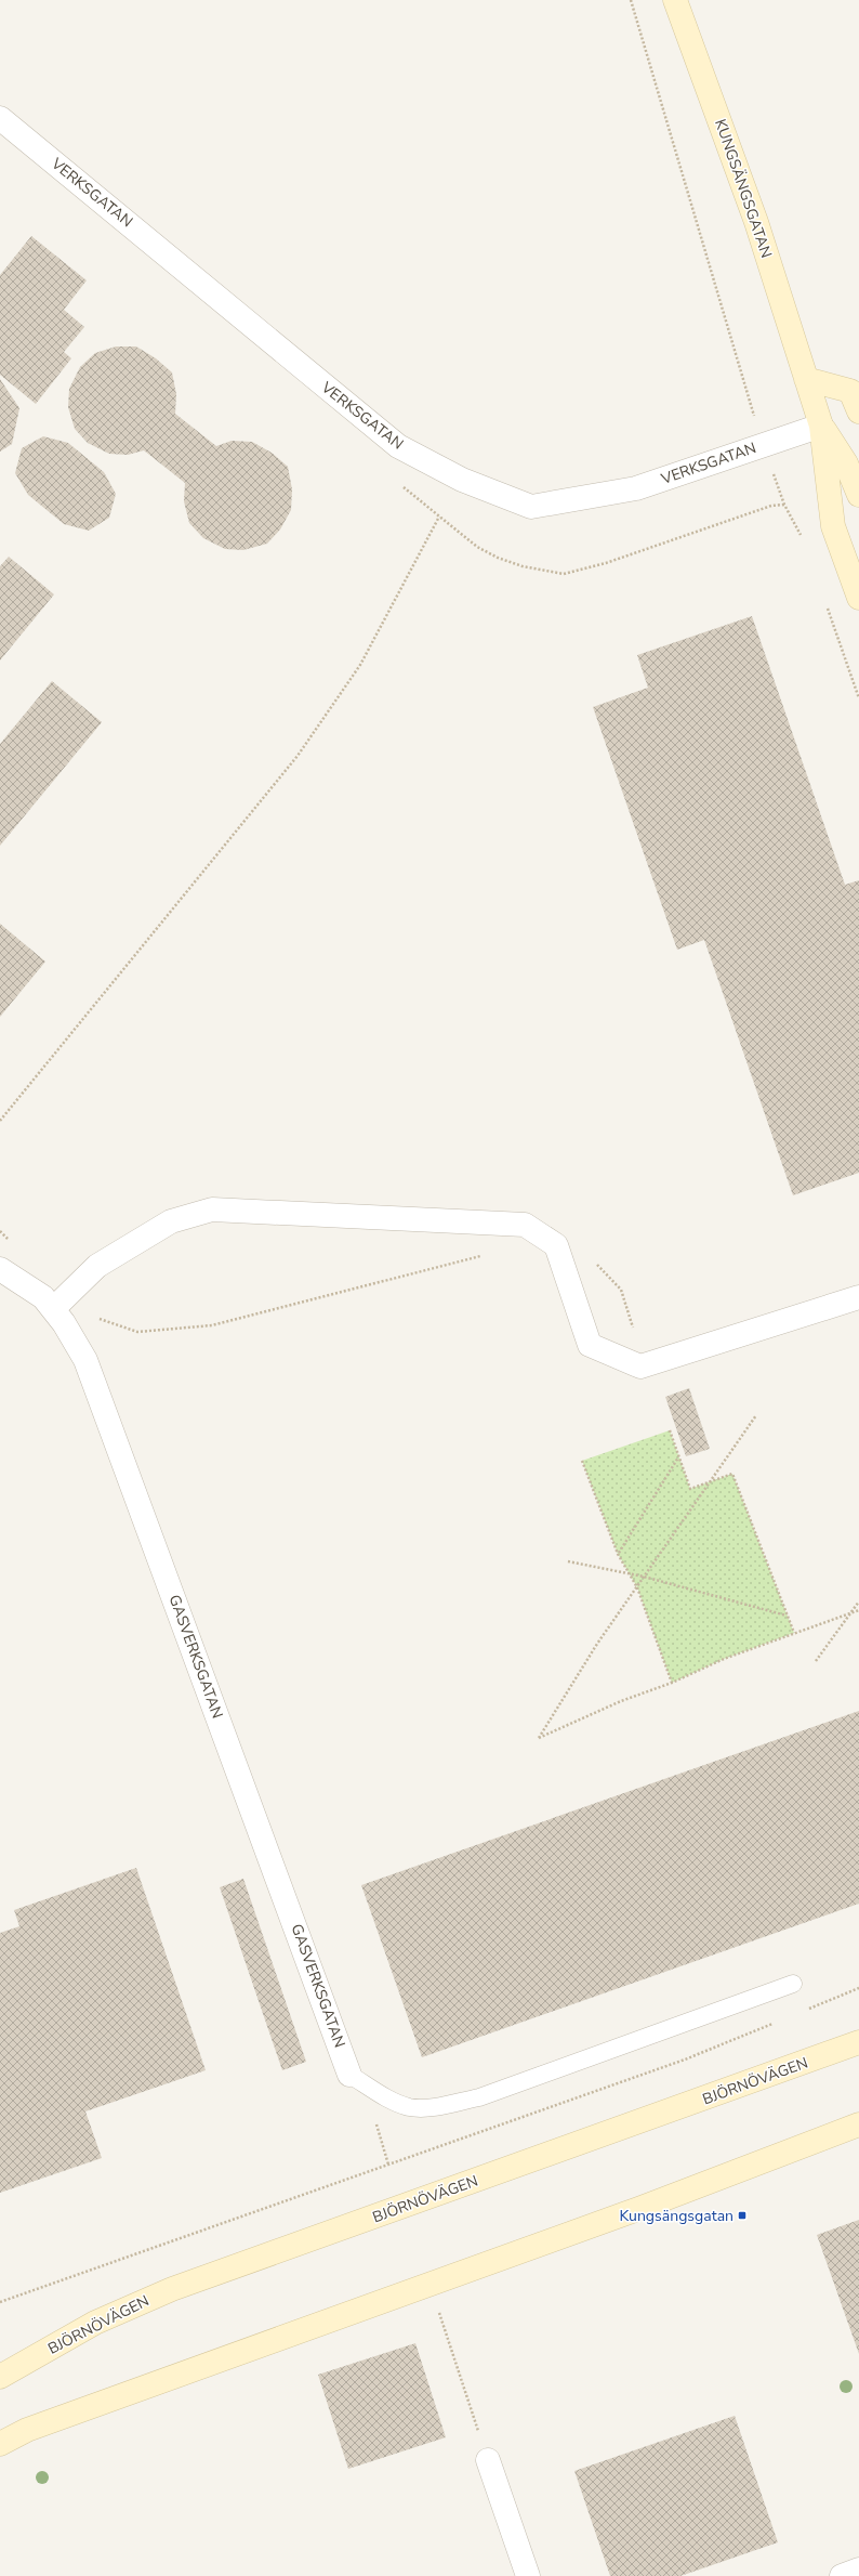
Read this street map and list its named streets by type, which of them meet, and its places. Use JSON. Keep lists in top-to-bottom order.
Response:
{
  "streets": {
    "main road": ["KUNGSÄNGSGATAN", "BJÖRNÖVÄGEN"],
    "street": ["VERKSGATAN", "GASVERKSGATAN"]
  },
  "crossings": [
    ["KUNGSÄNGSGATAN", "VERKSGATAN"]
  ],
  "places": {
    "transit": ["Kungsängsgatan"]
  }
}
